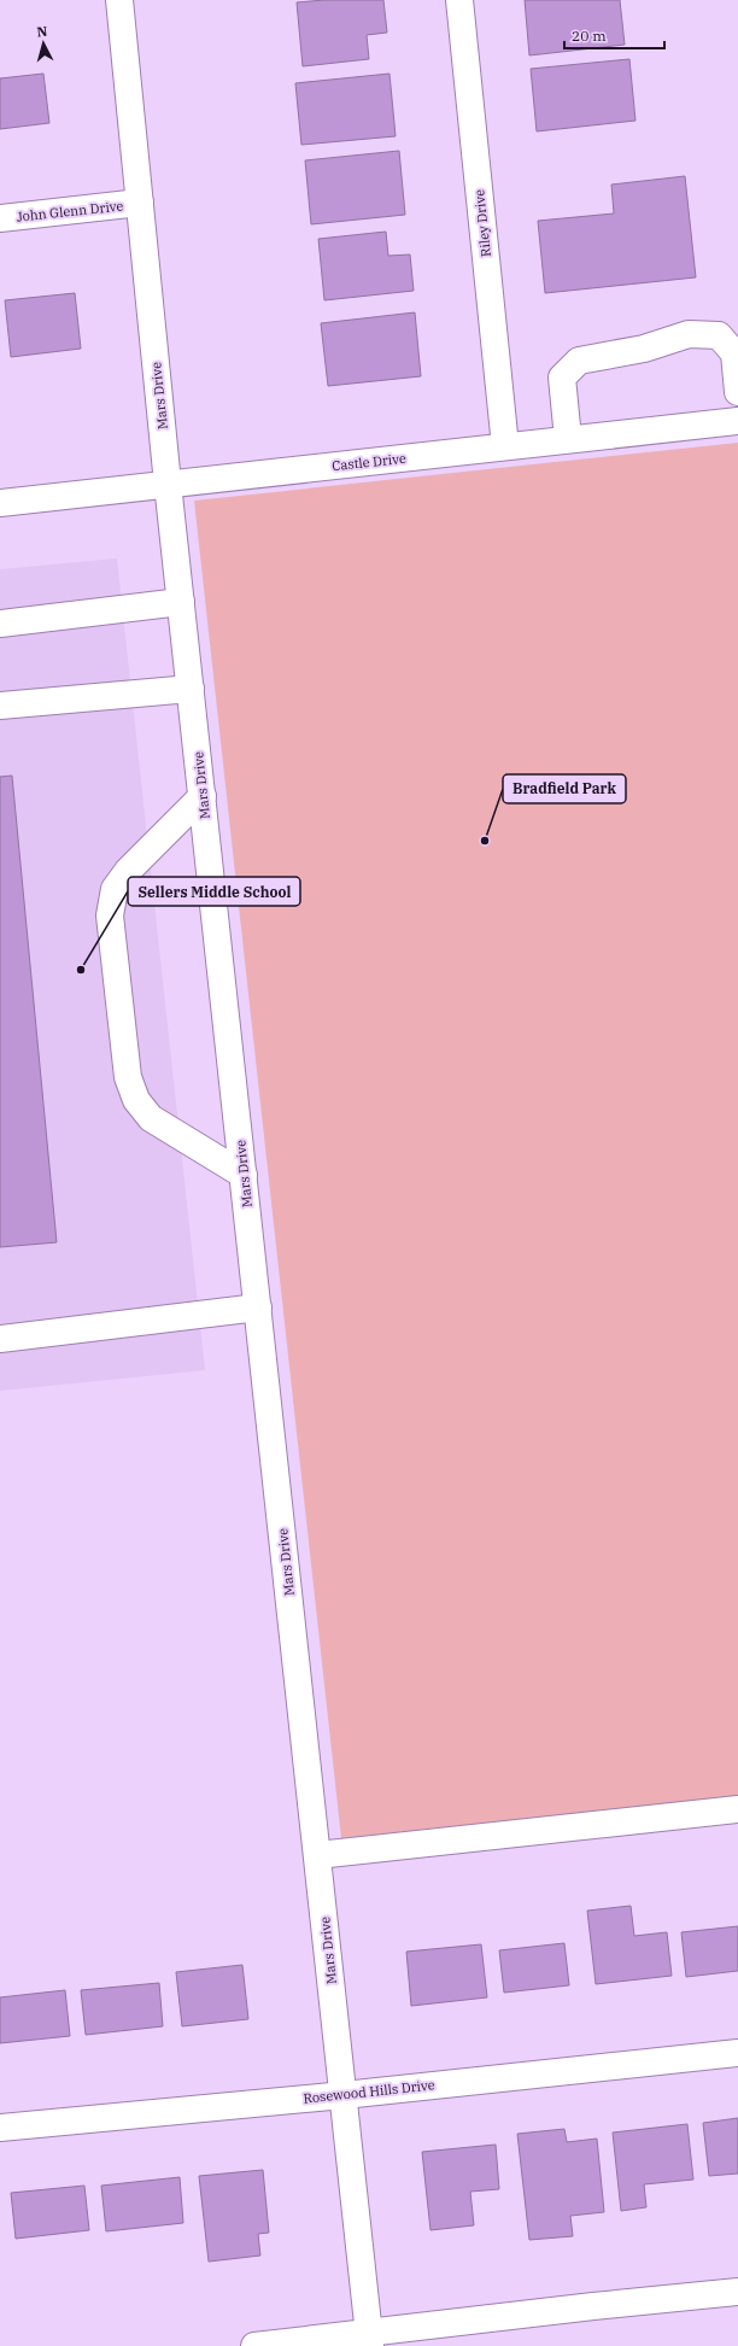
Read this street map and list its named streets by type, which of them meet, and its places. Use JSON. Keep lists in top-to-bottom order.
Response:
{
  "streets": {
    "street": [
      "John Glenn Drive",
      "Riley Drive",
      "Mars Drive",
      "Castle Drive",
      "Rosewood Hills Drive"
    ]
  },
  "crossings": [
    ["John Glenn Drive", "Mars Drive"],
    ["Riley Drive", "Castle Drive"],
    ["Mars Drive", "Castle Drive"],
    ["Mars Drive", "Rosewood Hills Drive"]
  ],
  "places": ["Bradfield Park", "Sellers Middle School"],
  "scale_bar": "20 m",
  "north": "top"
}
